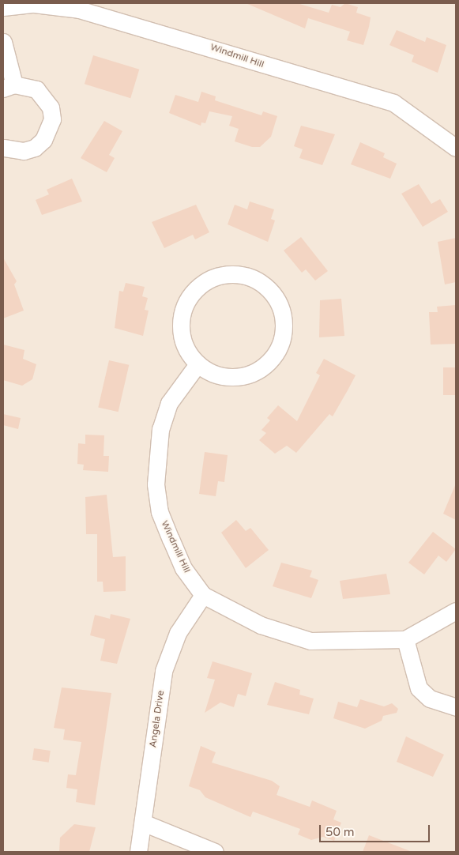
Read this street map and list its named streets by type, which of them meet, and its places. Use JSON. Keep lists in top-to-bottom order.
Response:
{
  "streets": {
    "street": ["Windmill Hill", "Angela Drive"]
  },
  "crossings": [
    ["Windmill Hill", "Angela Drive"]
  ],
  "scale_bar": "50 m"
}
